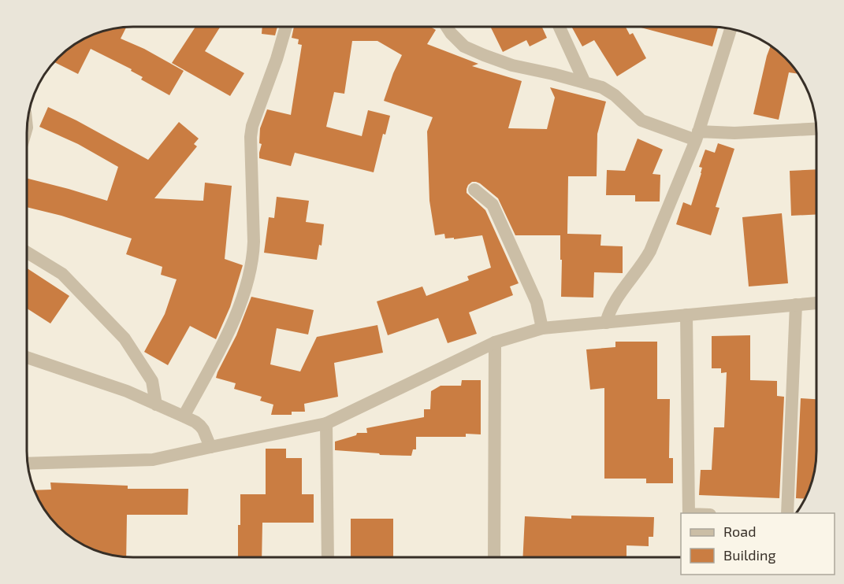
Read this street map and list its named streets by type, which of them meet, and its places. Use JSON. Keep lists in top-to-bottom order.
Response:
{
  "legend": ["Road", "Building"]
}
